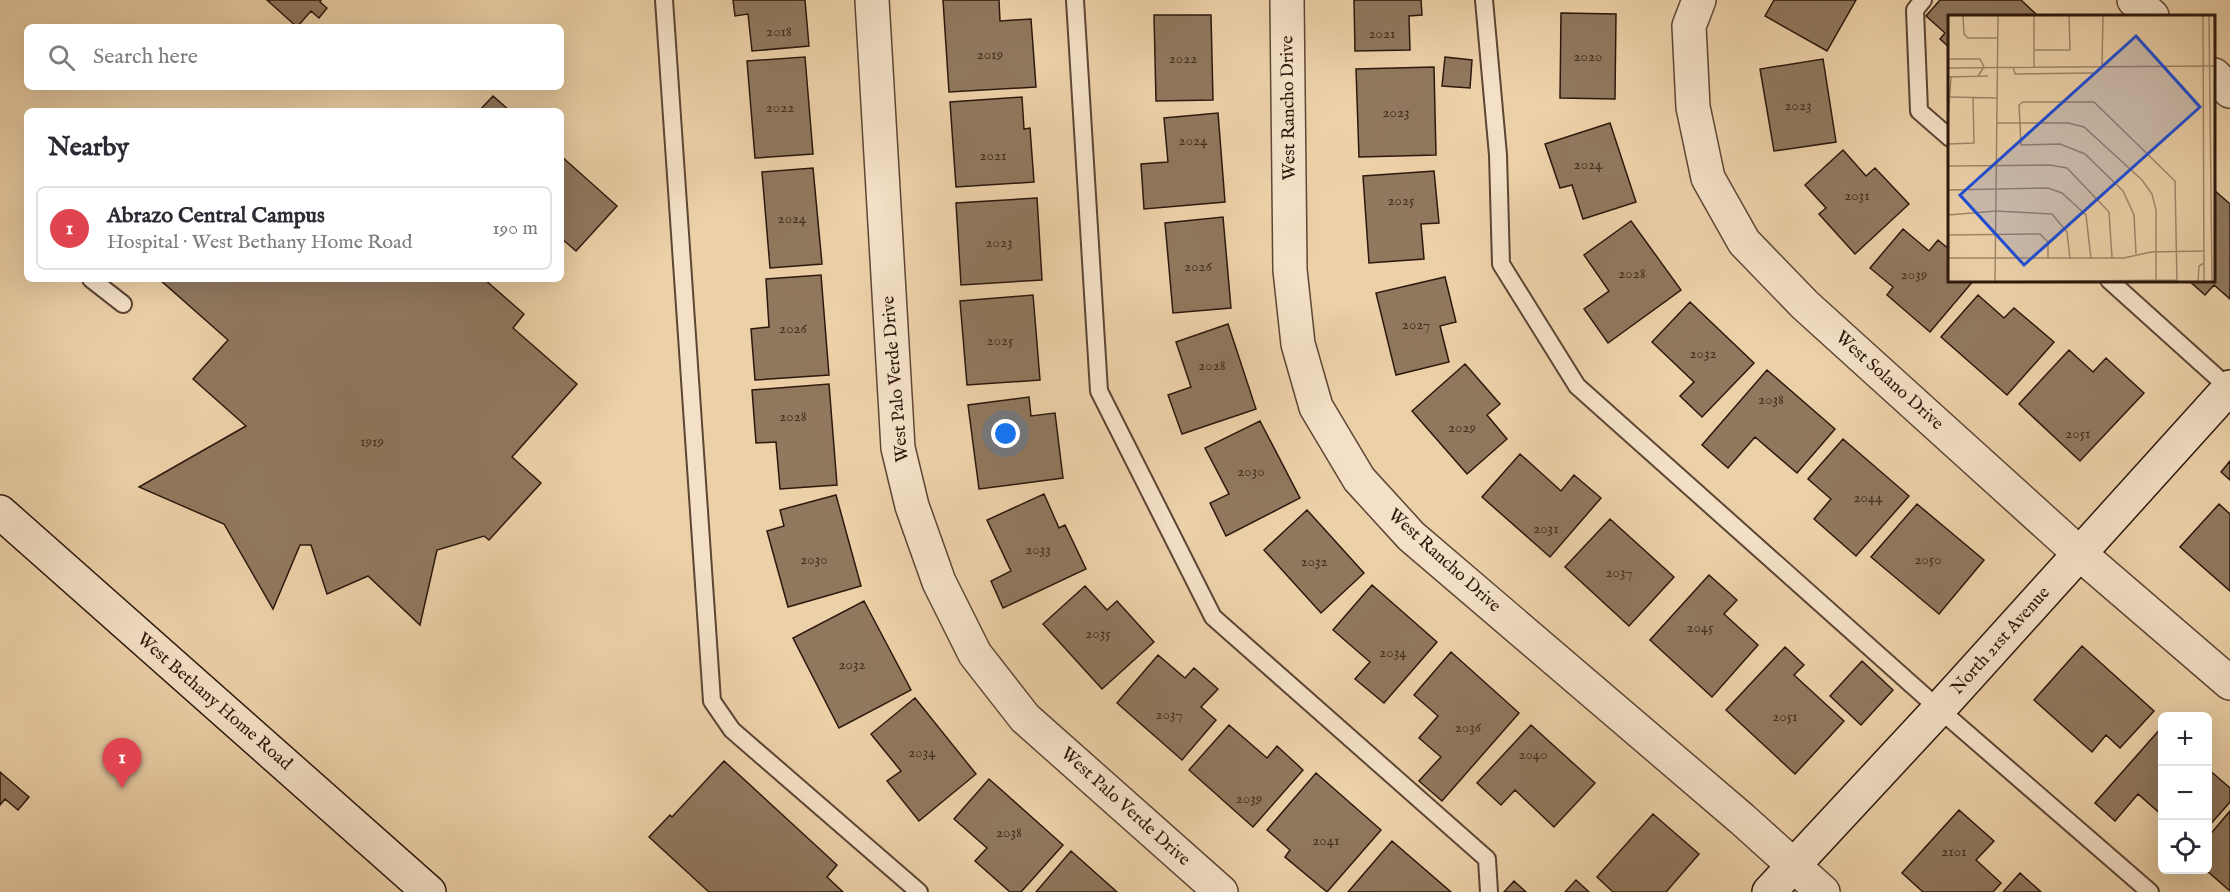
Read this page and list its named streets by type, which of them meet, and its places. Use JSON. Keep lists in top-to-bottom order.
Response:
{
  "streets": {
    "street": [
      "West Rancho Drive",
      "West Palo Verde Drive",
      "West Solano Drive",
      "North 21st Avenue",
      "West Bethany Home Road"
    ]
  },
  "crossings": [
    ["West Rancho Drive", "North 21st Avenue"],
    ["West Solano Drive", "North 21st Avenue"]
  ],
  "house_numbers": [
    "2018",
    "2021",
    "2019",
    "2020",
    "2022",
    "2023",
    "2022",
    "2023",
    "2024",
    "2021",
    "2024",
    "2031",
    "2025",
    "2024",
    "2023",
    "2026",
    "2028",
    "2039",
    "2027",
    "2026",
    "2025",
    "2032",
    "2028",
    "2038",
    "2028",
    "2029",
    "2051",
    "1919",
    "2030",
    "2044",
    "2031",
    "2033",
    "2030",
    "2050",
    "2032",
    "2037",
    "2045",
    "2035",
    "2034",
    "2032",
    "2037",
    "2051",
    "2036",
    "2034",
    "2040",
    "2039",
    "2038",
    "2041",
    "2101"
  ],
  "page": {
    "search": "Search here",
    "heading": "Nearby",
    "list": [
      {
        "mark": "1",
        "name": "Abrazo Central Campus",
        "note": "Hospital · West Bethany Home Road",
        "value": "190 m"
      }
    ],
    "map_buttons": ["+", "−"],
    "pins": "1"
  }
}
